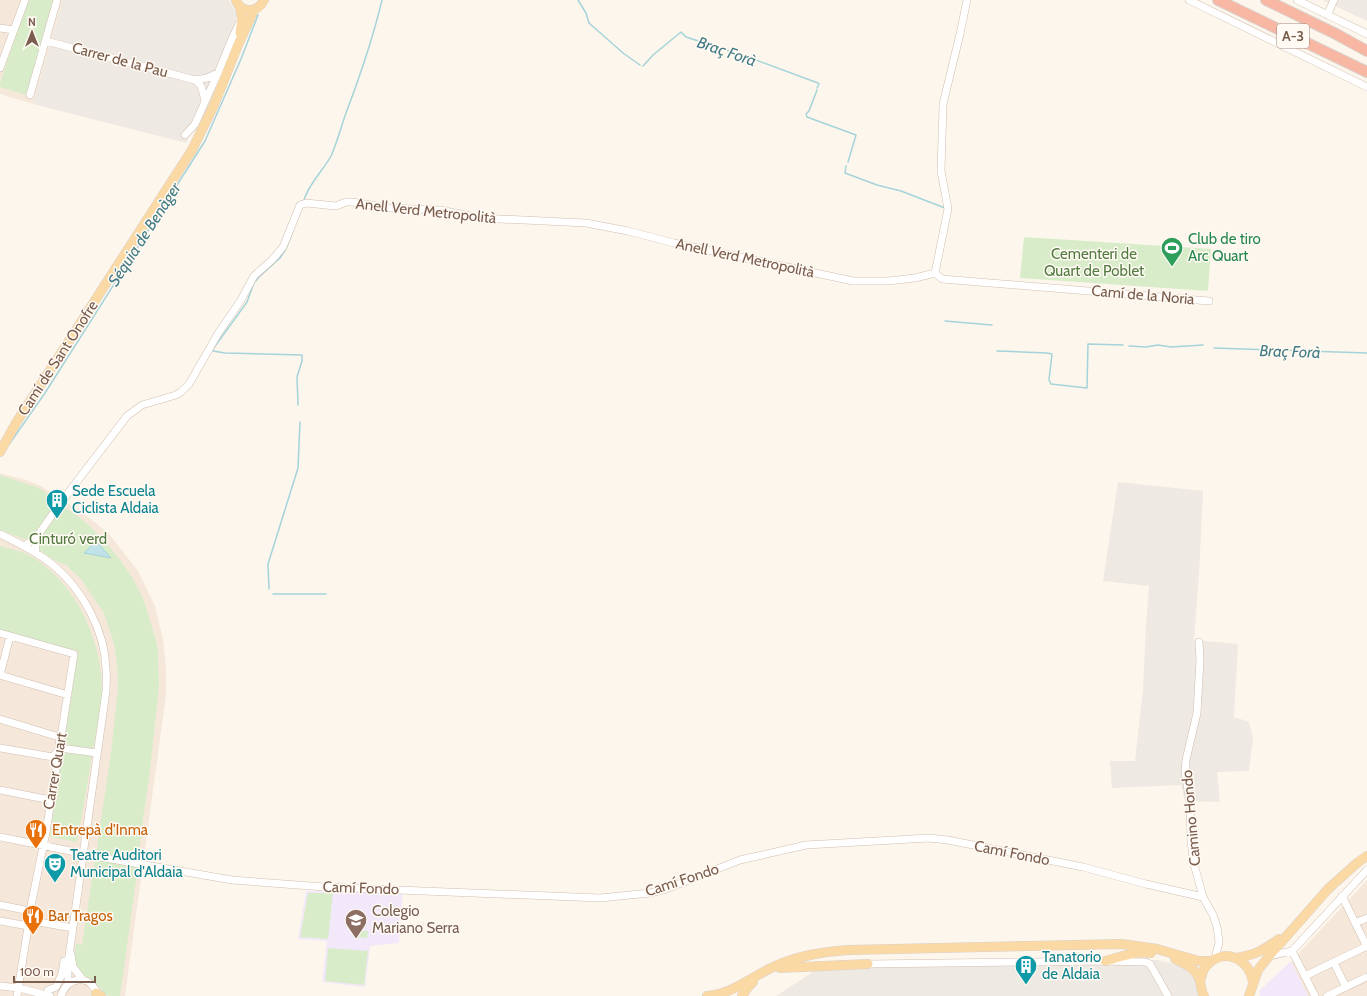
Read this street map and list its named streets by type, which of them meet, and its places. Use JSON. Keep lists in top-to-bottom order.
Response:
{
  "streets": {
    "highway": ["A-3"],
    "main road": ["Camí de Sant Onofre"],
    "street": [
      "Carrer de la Pau",
      "Anell Verd Metropolità",
      "Camí de la Noria",
      "Carrer Quart",
      "Camino Hondo",
      "Camí Fondo"
    ]
  },
  "crossings": [
    ["Anell Verd Metropolità", "Camí de la Noria"],
    ["Carrer Quart", "Camí Fondo"],
    ["Camino Hondo", "Camí Fondo"]
  ],
  "water": ["Braç Forà", "Séquia de Benàger"],
  "parks": ["Cementeri de Quart de Poblet", "Cinturó verd"],
  "places": {
    "sports": ["Club de tiro Arc Quart"],
    "building": ["Sede Escuela Ciclista Aldaia", "Tanatorio de Aldaia"],
    "restaurant": ["Entrepà d'Inma", "Bar Tragos"],
    "theatre": ["Teatre Auditori Municipal d'Aldaia"],
    "school or university": ["Colegio Mariano Serra"]
  },
  "scale_bar": "100 m",
  "north": "top"
}
